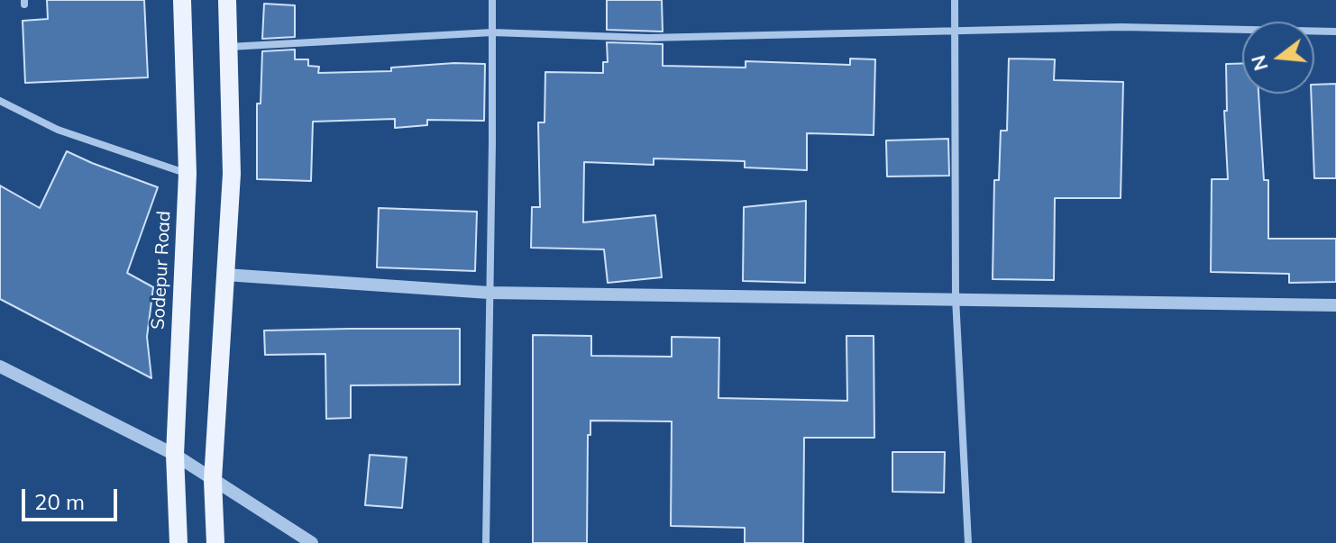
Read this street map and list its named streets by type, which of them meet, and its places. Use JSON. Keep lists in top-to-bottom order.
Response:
{
  "streets": {
    "main road": ["Sodepur Road"]
  },
  "scale_bar": "20 m",
  "north": "left"
}
